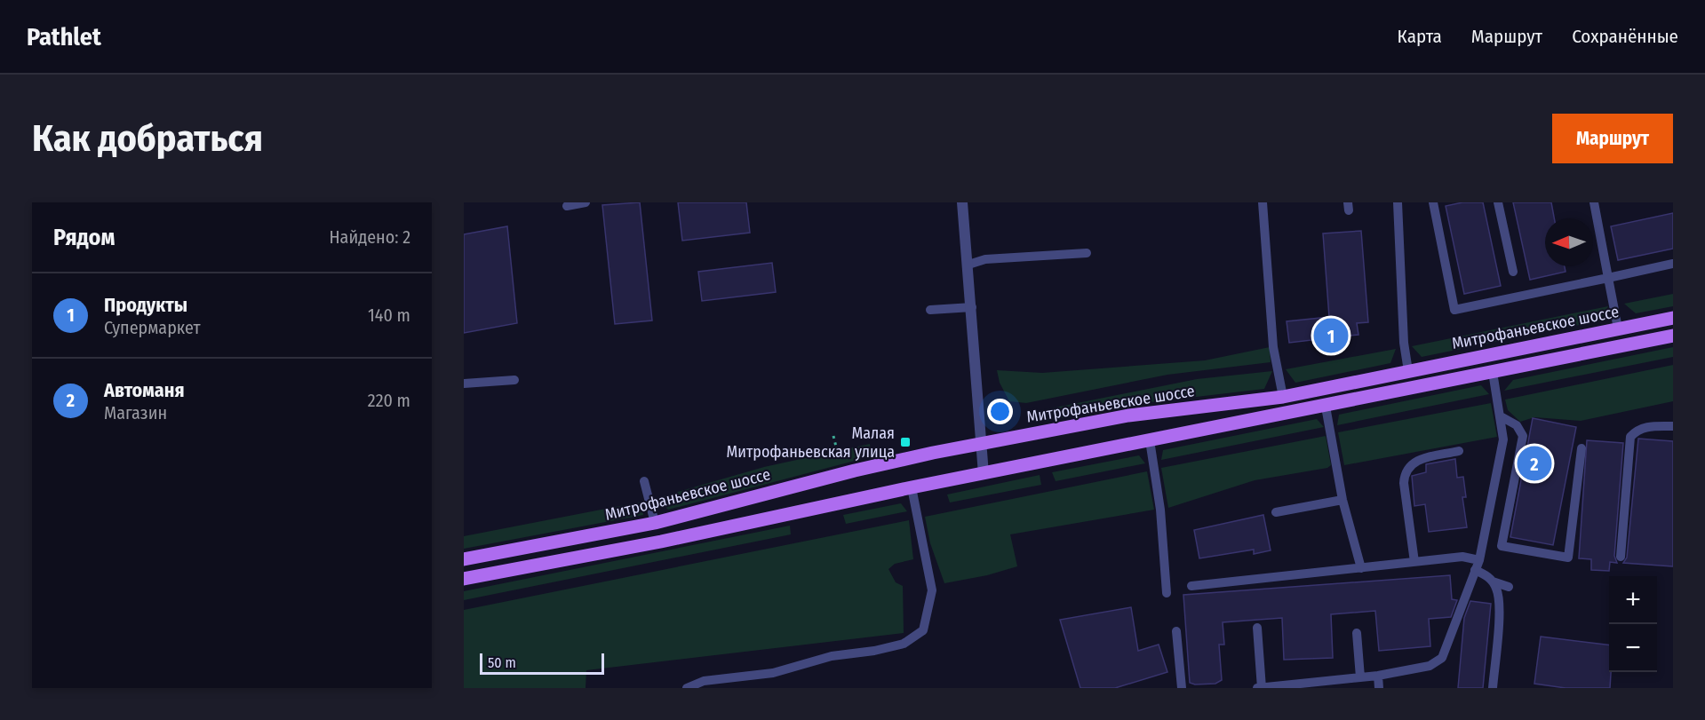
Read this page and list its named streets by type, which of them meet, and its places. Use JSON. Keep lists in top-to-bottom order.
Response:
{
  "streets": {
    "main road": ["Митрофаньевское шоссе"]
  },
  "places": {
    "transit": ["Малая Митрофаньевская улица"]
  },
  "scale_bar": "50 m",
  "north": "left",
  "page": {
    "header": "Pathlet",
    "nav": ["Карта", "Маршрут", "Сохранённые"],
    "buttons": "Маршрут",
    "title": "Как добраться",
    "heading": ["Рядом", "Найдено: 2"],
    "list": [
      {
        "mark": "1",
        "name": "Продукты",
        "note": "Супермаркет",
        "value": "140 m"
      },
      {
        "mark": "2",
        "name": "Автоманя",
        "note": "Магазин",
        "value": "220 m"
      }
    ],
    "pins": ["1", "2"],
    "map_buttons": ["+", "−"],
    "scale": "50 m"
  }
}
